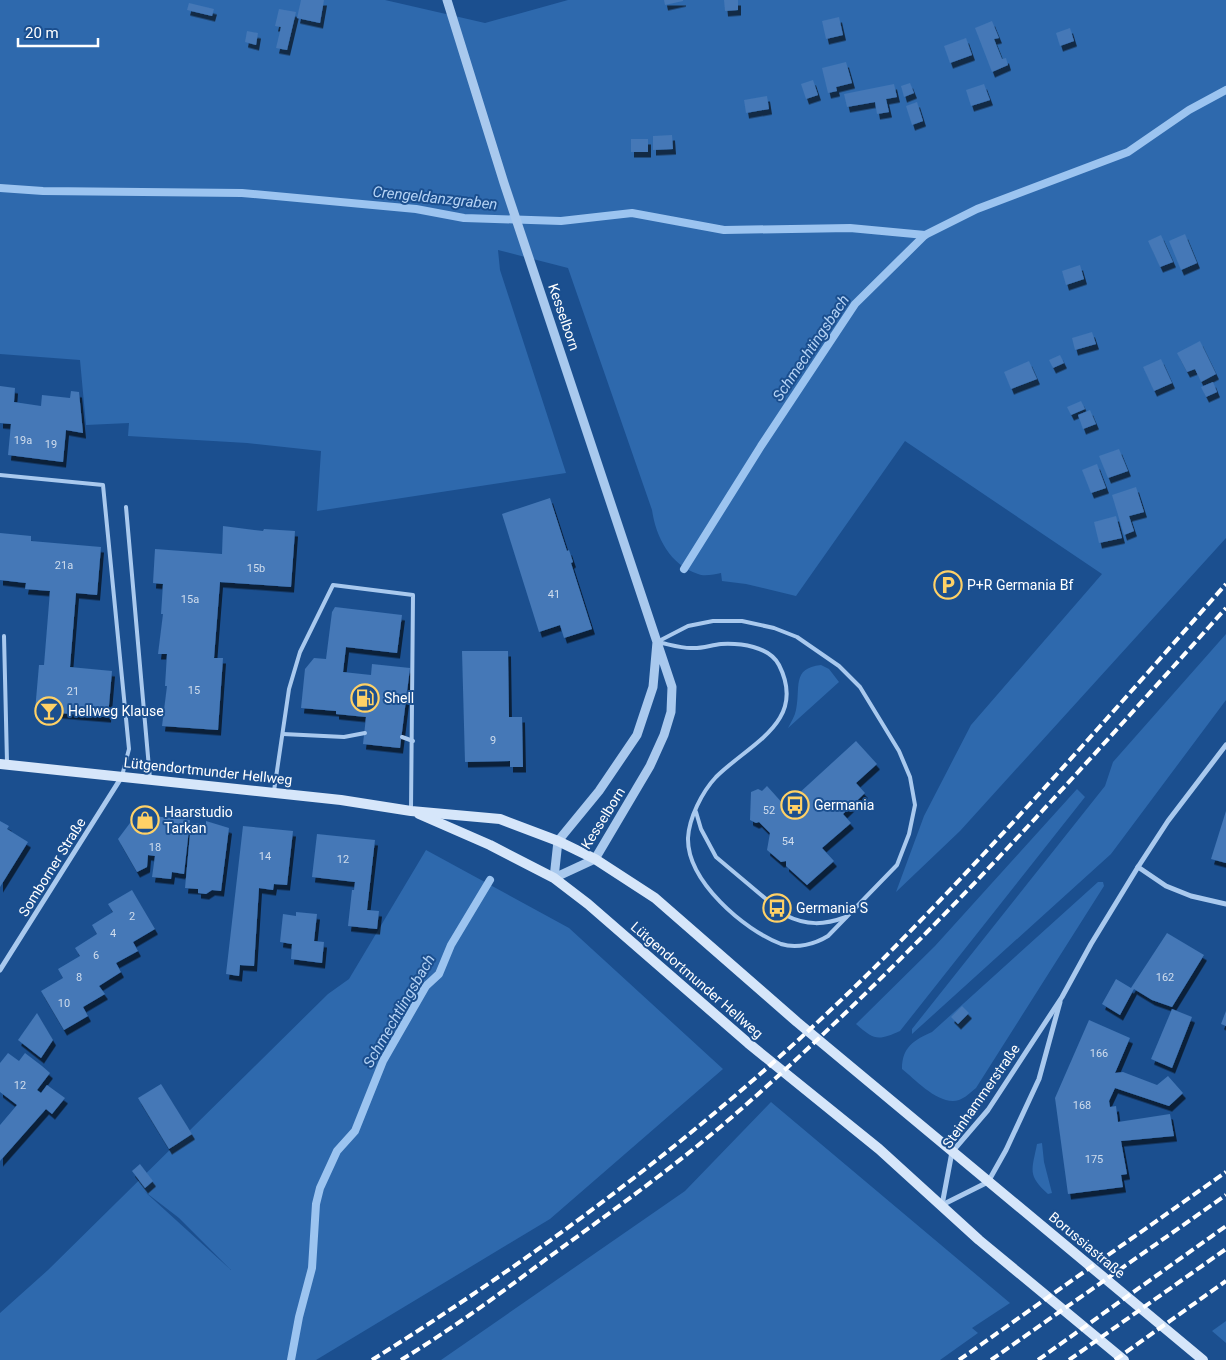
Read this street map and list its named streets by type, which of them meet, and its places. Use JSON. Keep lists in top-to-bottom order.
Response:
{
  "streets": {
    "main road": ["Lütgendortmunder Hellweg", "Borussiastraße"],
    "street": ["Kesselborn", "Somborner Straße", "Steinhammerstraße"]
  },
  "crossings": [
    ["Kesselborn", "Lütgendortmunder Hellweg"],
    ["Lütgendortmunder Hellweg", "Somborner Straße"],
    ["Lütgendortmunder Hellweg", "Steinhammerstraße"],
    ["Lütgendortmunder Hellweg", "Borussiastraße"],
    ["Steinhammerstraße", "Borussiastraße"]
  ],
  "water": ["Crengeldanzgraben", "Schmechtingsbach", "Schmechtlingsbach"],
  "places": {
    "parking": ["P+R Germania Bf"],
    "fuel station": ["Shell"],
    "bar": ["Hellweg Klause"],
    "bus stop": ["Germania", "Germania S"],
    "shop": ["Haarstudio Tarkan"]
  },
  "house_numbers": [
    "19a",
    "19",
    "21a",
    "15b",
    "41",
    "15a",
    "15",
    "21",
    "9",
    "52",
    "54",
    "18",
    "14",
    "12",
    "2",
    "4",
    "6",
    "8",
    "162",
    "10",
    "166",
    "12",
    "168",
    "175"
  ],
  "scale_bar": "20 m"
}
